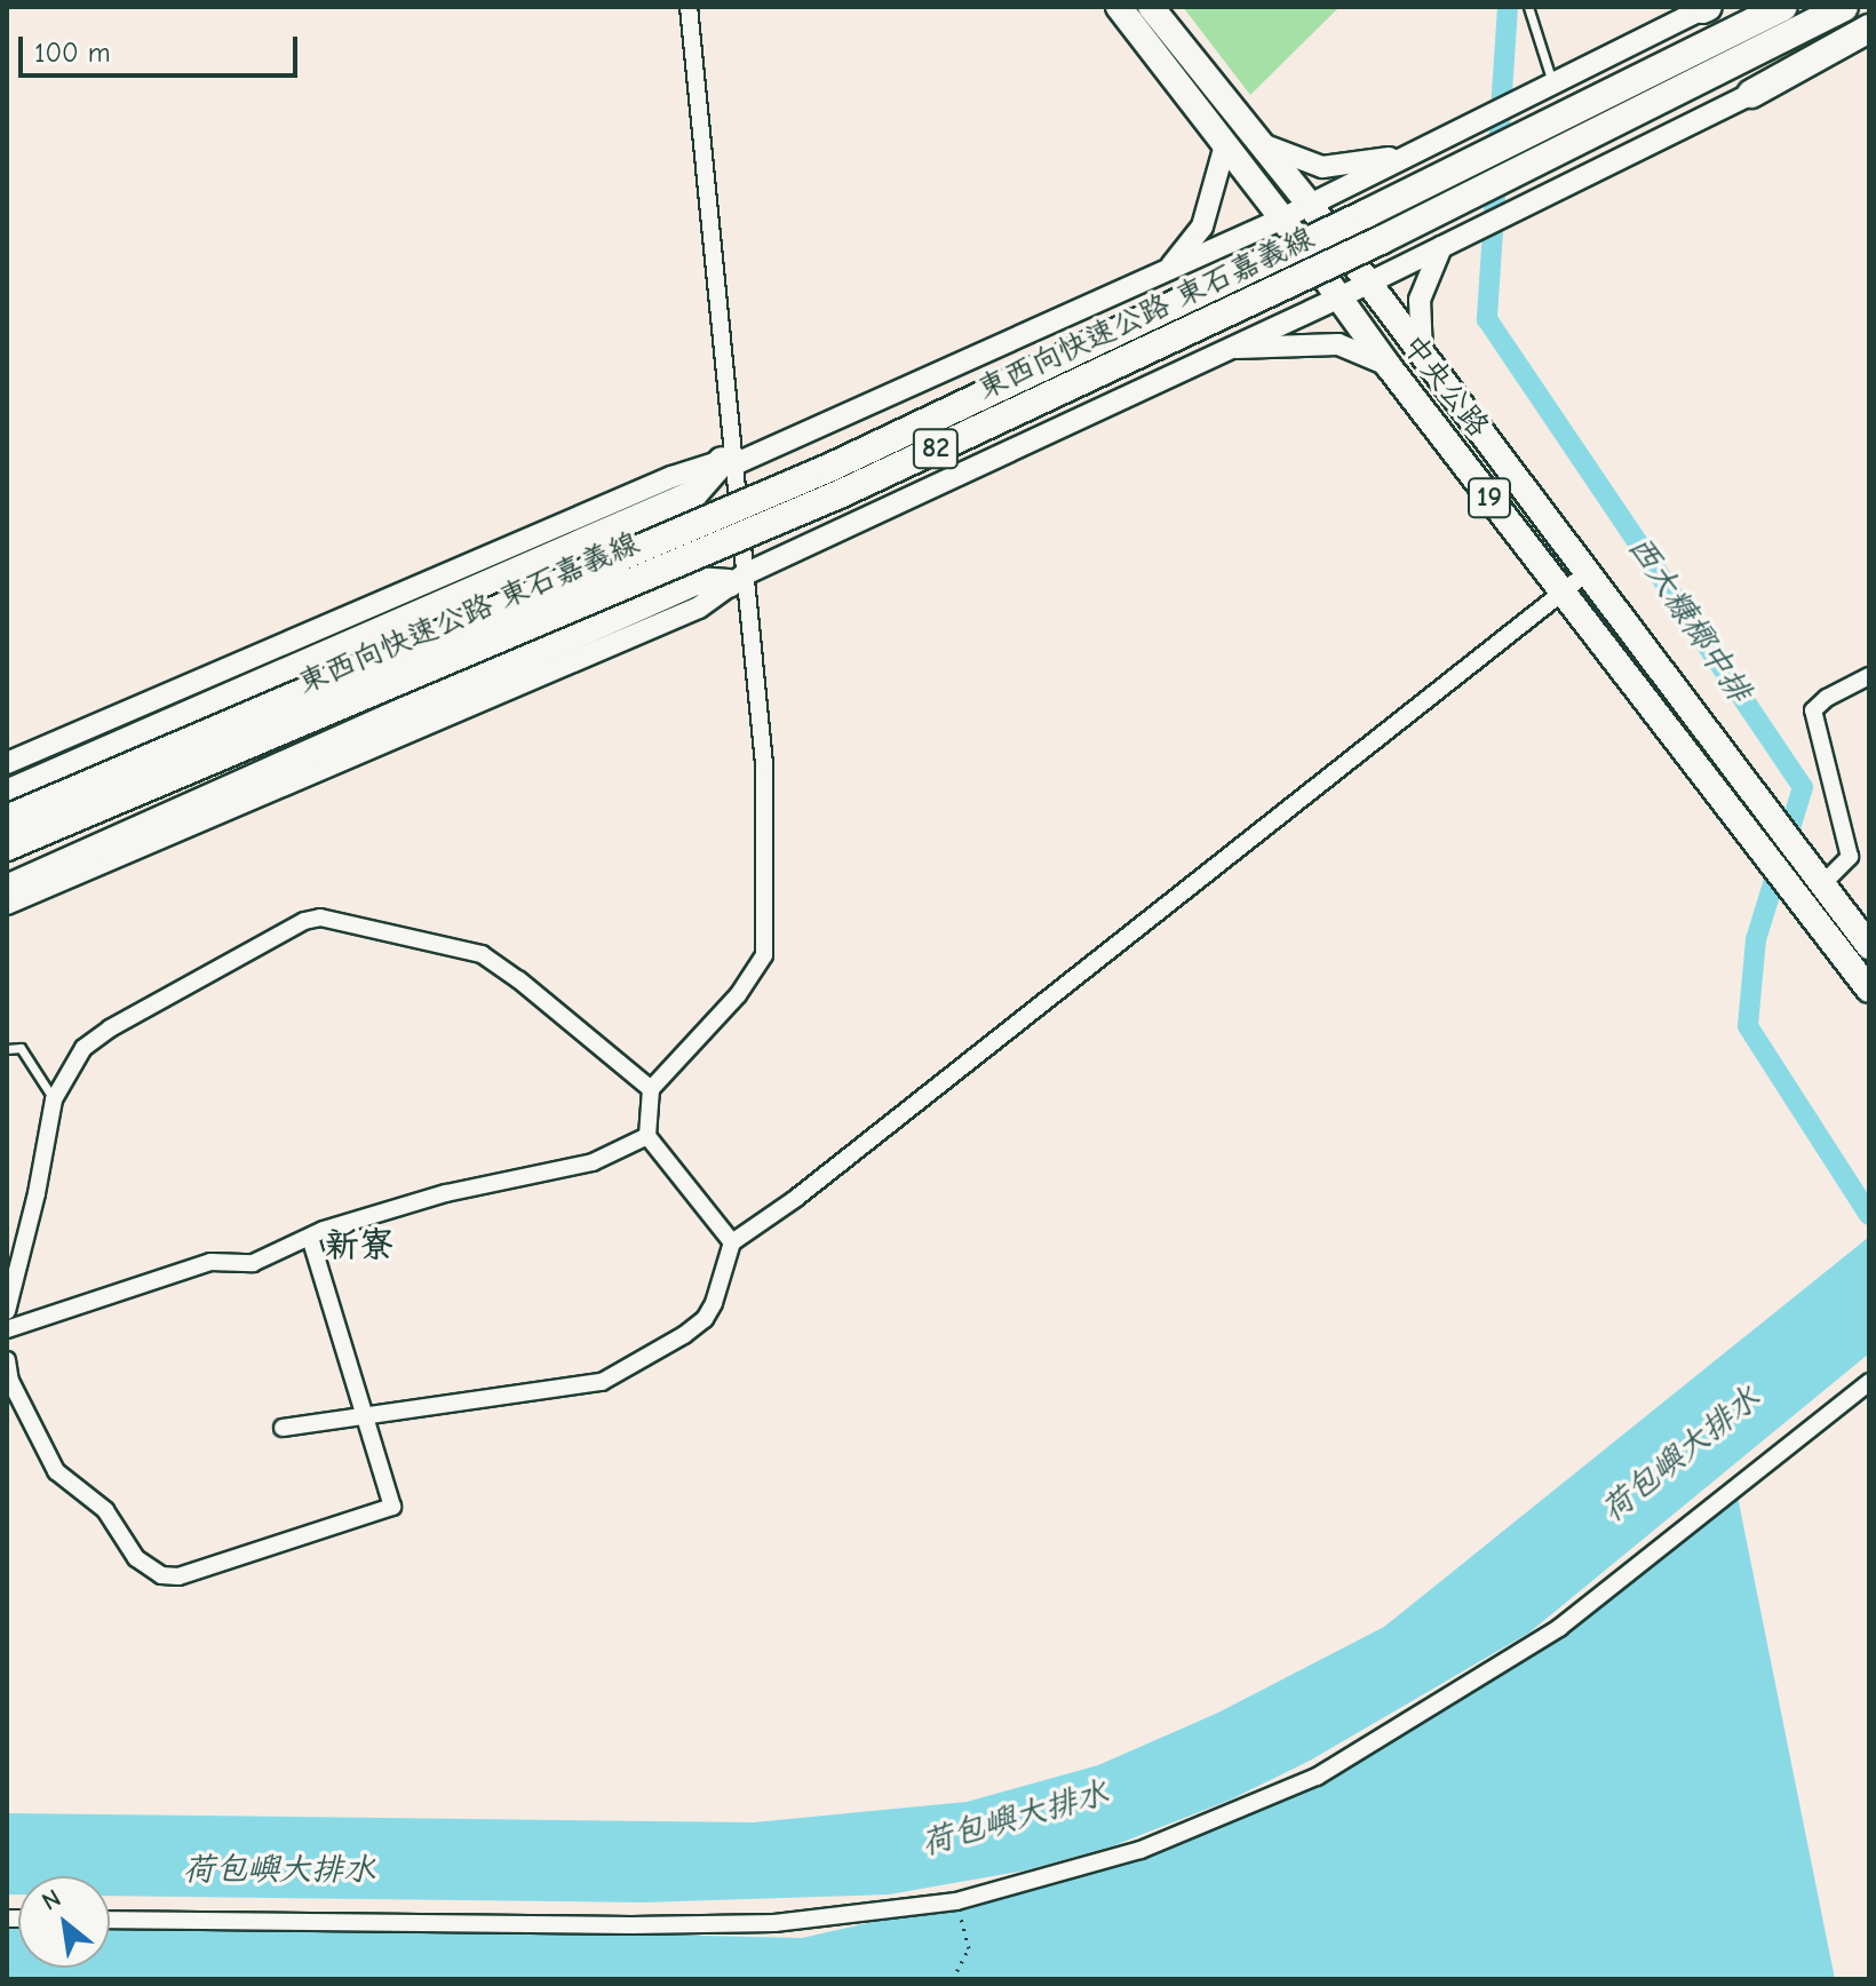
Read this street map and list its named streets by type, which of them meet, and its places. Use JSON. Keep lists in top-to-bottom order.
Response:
{
  "streets": {
    "highway": ["東西向快速公路 東石嘉義線", "82"],
    "main road": ["中央公路", "19"]
  },
  "crossings": [
    ["中央公路", "19"]
  ],
  "districts": ["新寮"],
  "water": ["西大糠榔中排", "荷包嶼大排水"],
  "scale_bar": "100 m",
  "north": "top left"
}
